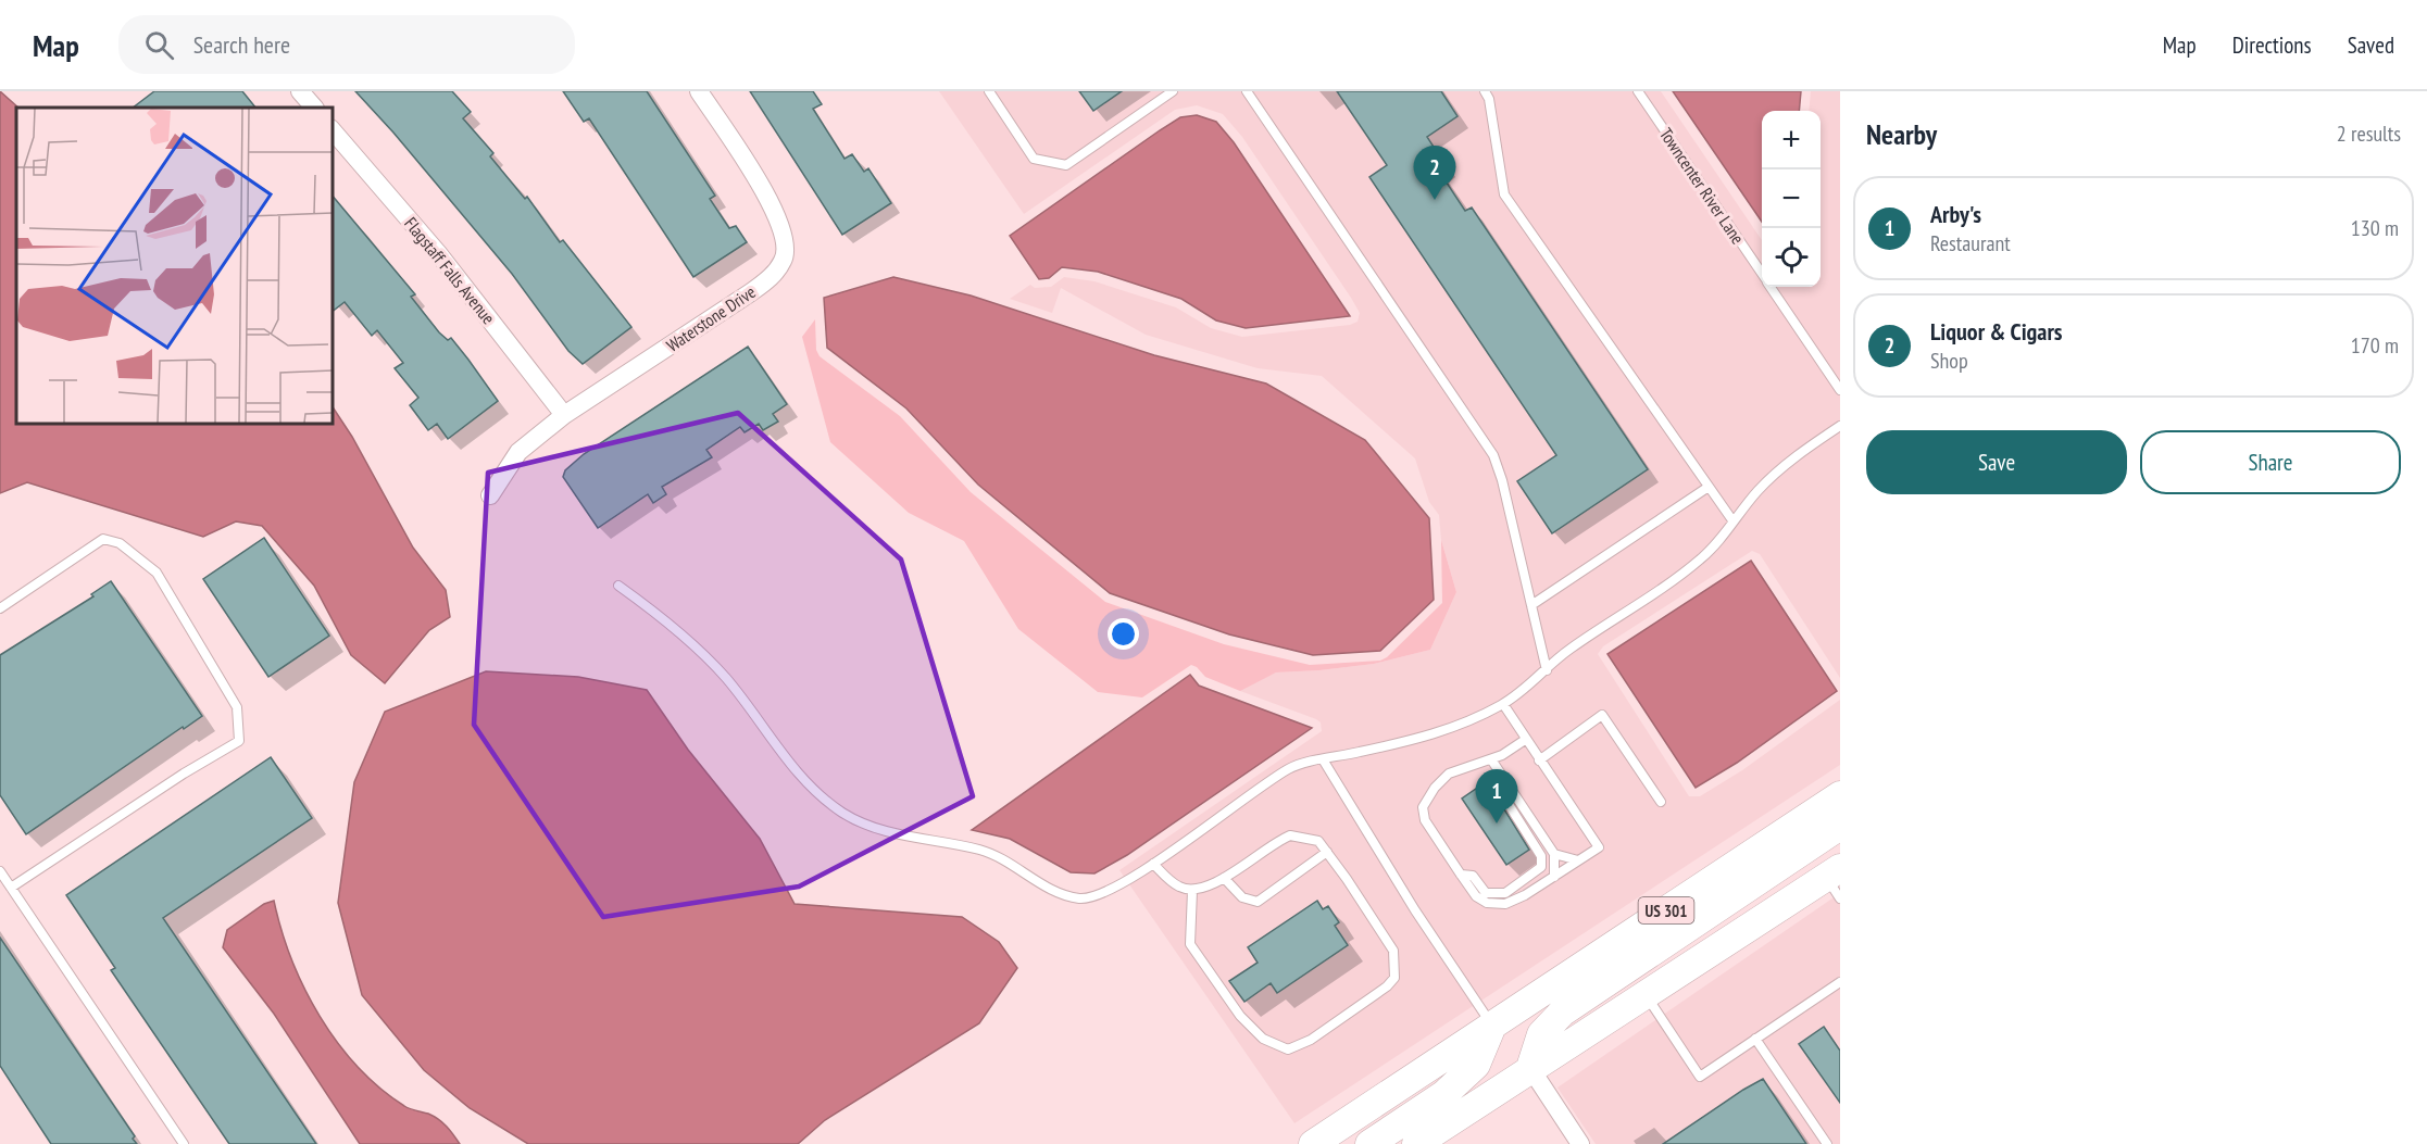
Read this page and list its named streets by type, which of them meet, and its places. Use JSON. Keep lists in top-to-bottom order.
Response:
{
  "streets": {
    "main road": ["US 301"],
    "street": ["Flagstaff Falls Avenue", "Waterstone Drive"],
    "lane": ["Towncenter River Lane"]
  },
  "crossings": [
    ["Flagstaff Falls Avenue", "Waterstone Drive"]
  ],
  "page": {
    "header": "Map",
    "search": "Search here",
    "nav": ["Map", "Directions", "Saved"],
    "heading": ["Nearby", "2 results"],
    "map_buttons": ["+", "−"],
    "pins": ["2", "1"],
    "list": [
      {
        "mark": "1",
        "name": "Arby's",
        "note": "Restaurant",
        "value": "130 m"
      },
      {
        "mark": "2",
        "name": "Liquor & Cigars",
        "note": "Shop",
        "value": "170 m"
      }
    ],
    "buttons": ["Save", "Share"]
  }
}
